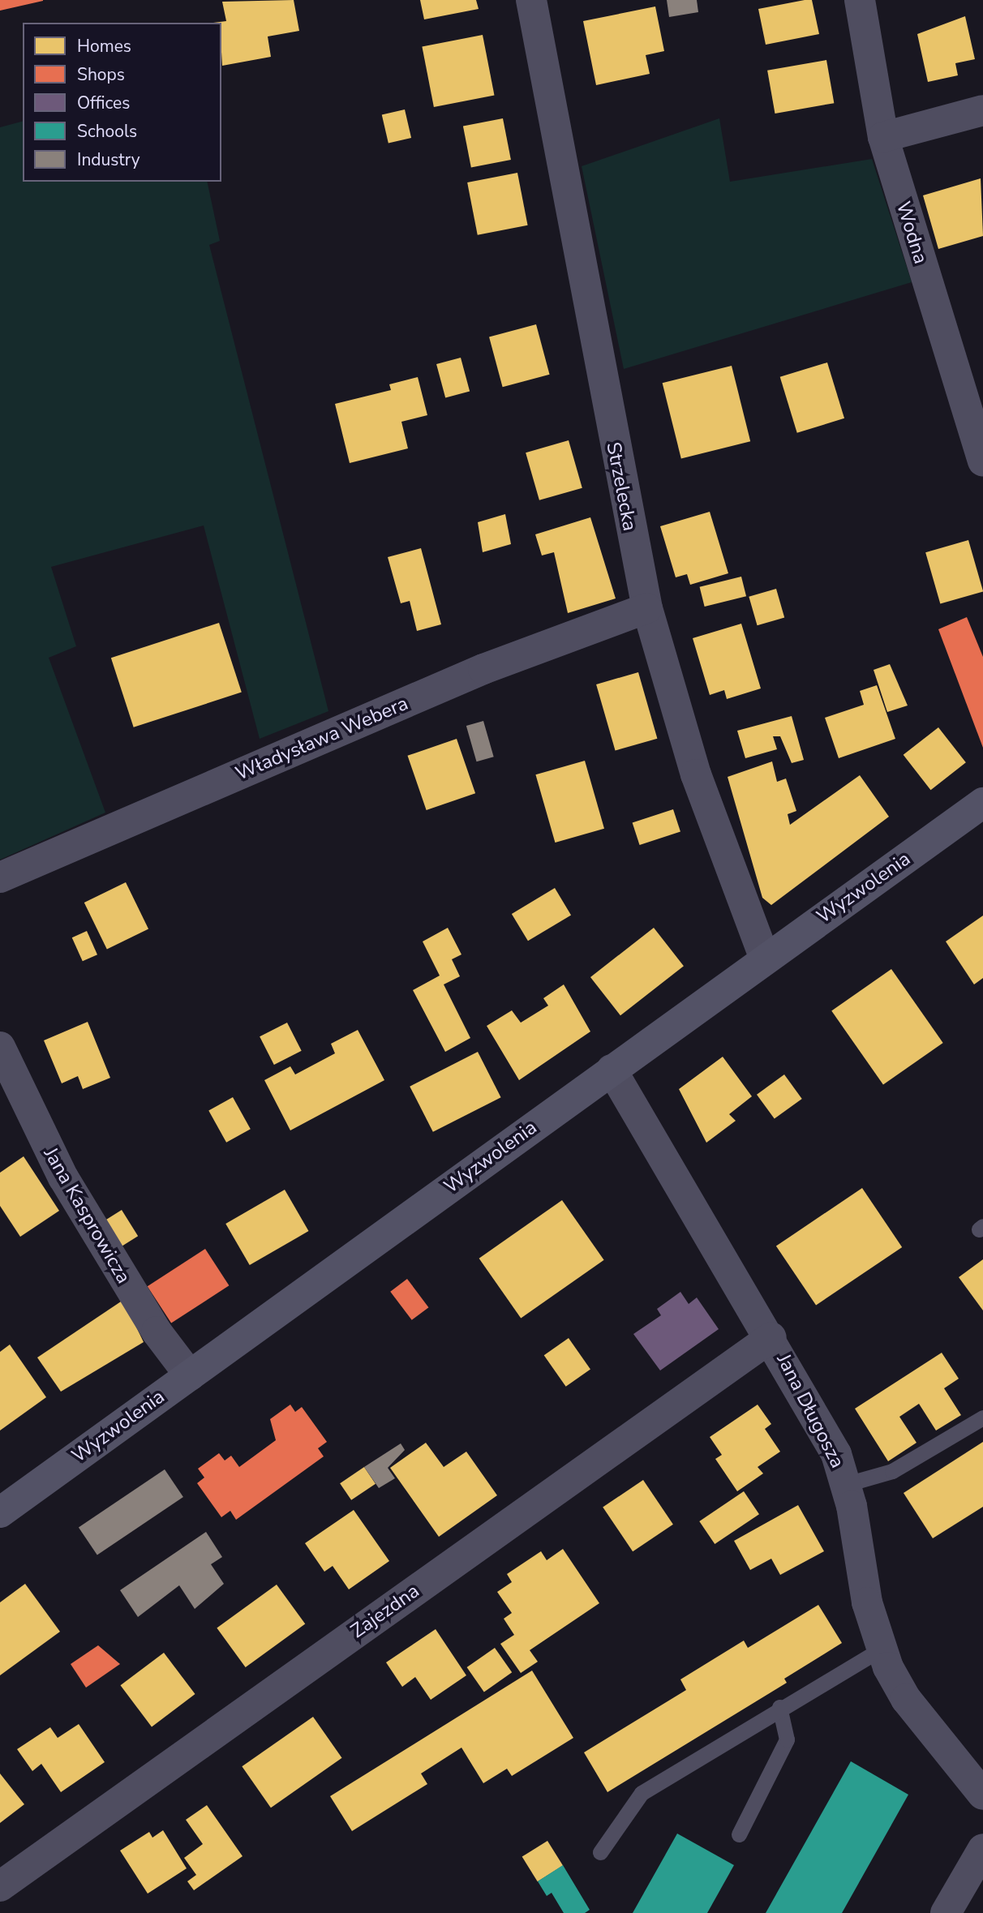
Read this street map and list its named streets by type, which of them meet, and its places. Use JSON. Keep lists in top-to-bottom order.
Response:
{
  "streets": {
    "main road": ["Wyzwolenia"],
    "street": [
      "Wodna",
      "Strzelecka",
      "Władysława Webera",
      "Jana Kasprowicza",
      "Jana Długosza",
      "Zajezdna"
    ]
  },
  "crossings": [
    ["Strzelecka", "Władysława Webera"],
    ["Strzelecka", "Wyzwolenia"],
    ["Wyzwolenia", "Jana Kasprowicza"],
    ["Wyzwolenia", "Jana Długosza"],
    ["Jana Długosza", "Zajezdna"]
  ],
  "legend": [
    "Homes",
    "Shops",
    "Offices",
    "Schools",
    "Industry"
  ]
}
